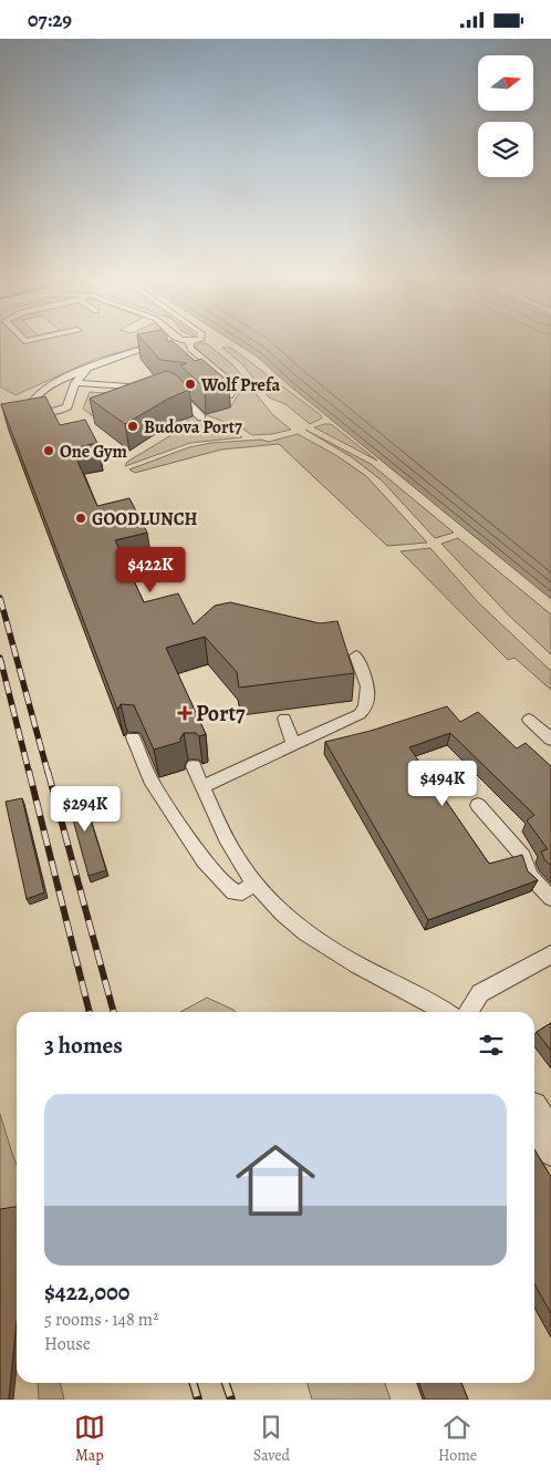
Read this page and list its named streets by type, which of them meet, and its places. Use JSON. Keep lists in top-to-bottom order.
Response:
{
  "places": {
    "other": [
      "Wolf Prefa",
      "Budova Port7",
      "One Gym",
      "GOODLUNCH"
    ],
    "health": ["Port7"]
  },
  "north": "right",
  "page": {
    "status": "07:29",
    "price": ["$422K", "$494K", "$294K"],
    "heading": "3 homes",
    "list": [
      {
        "name": "$422,000",
        "note": "5 rooms · 148 m² · House"
      }
    ],
    "tabs": ["Map", "Saved", "Home"]
  }
}
